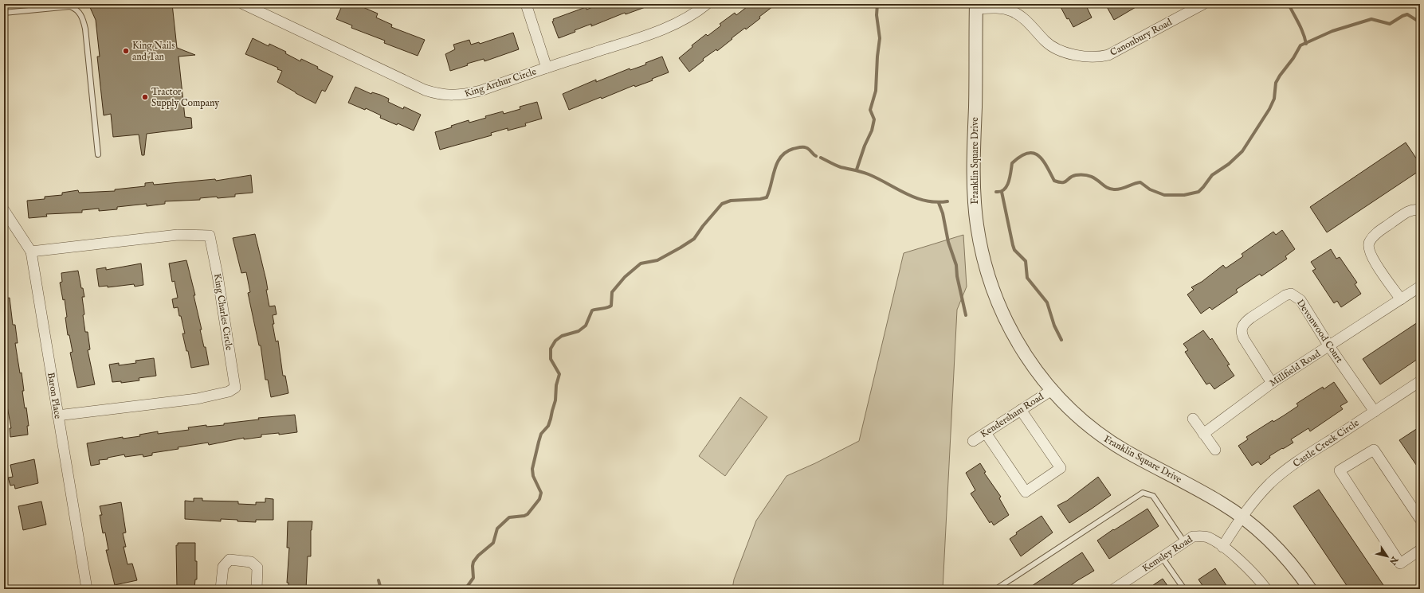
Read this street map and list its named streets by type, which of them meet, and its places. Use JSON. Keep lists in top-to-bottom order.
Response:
{
  "streets": {
    "street": [
      "Canonbury Road",
      "King Arthur Circle",
      "Franklin Square Drive",
      "King Charles Circle",
      "Devonwood Court",
      "Millfield Road",
      "Baron Place",
      "Kendersham Road",
      "Castle Creek Circle",
      "Kemsley Road"
    ]
  },
  "crossings": [
    ["Canonbury Road", "Franklin Square Drive"],
    ["Franklin Square Drive", "Kendersham Road"],
    ["Franklin Square Drive", "Castle Creek Circle"],
    ["King Charles Circle", "Baron Place"],
    ["Devonwood Court", "Millfield Road"],
    ["Devonwood Court", "Castle Creek Circle"],
    ["Castle Creek Circle", "Kemsley Road"]
  ],
  "places": ["King Nails and Tan", "Tractor Supply Company"],
  "north": "bottom right"
}
